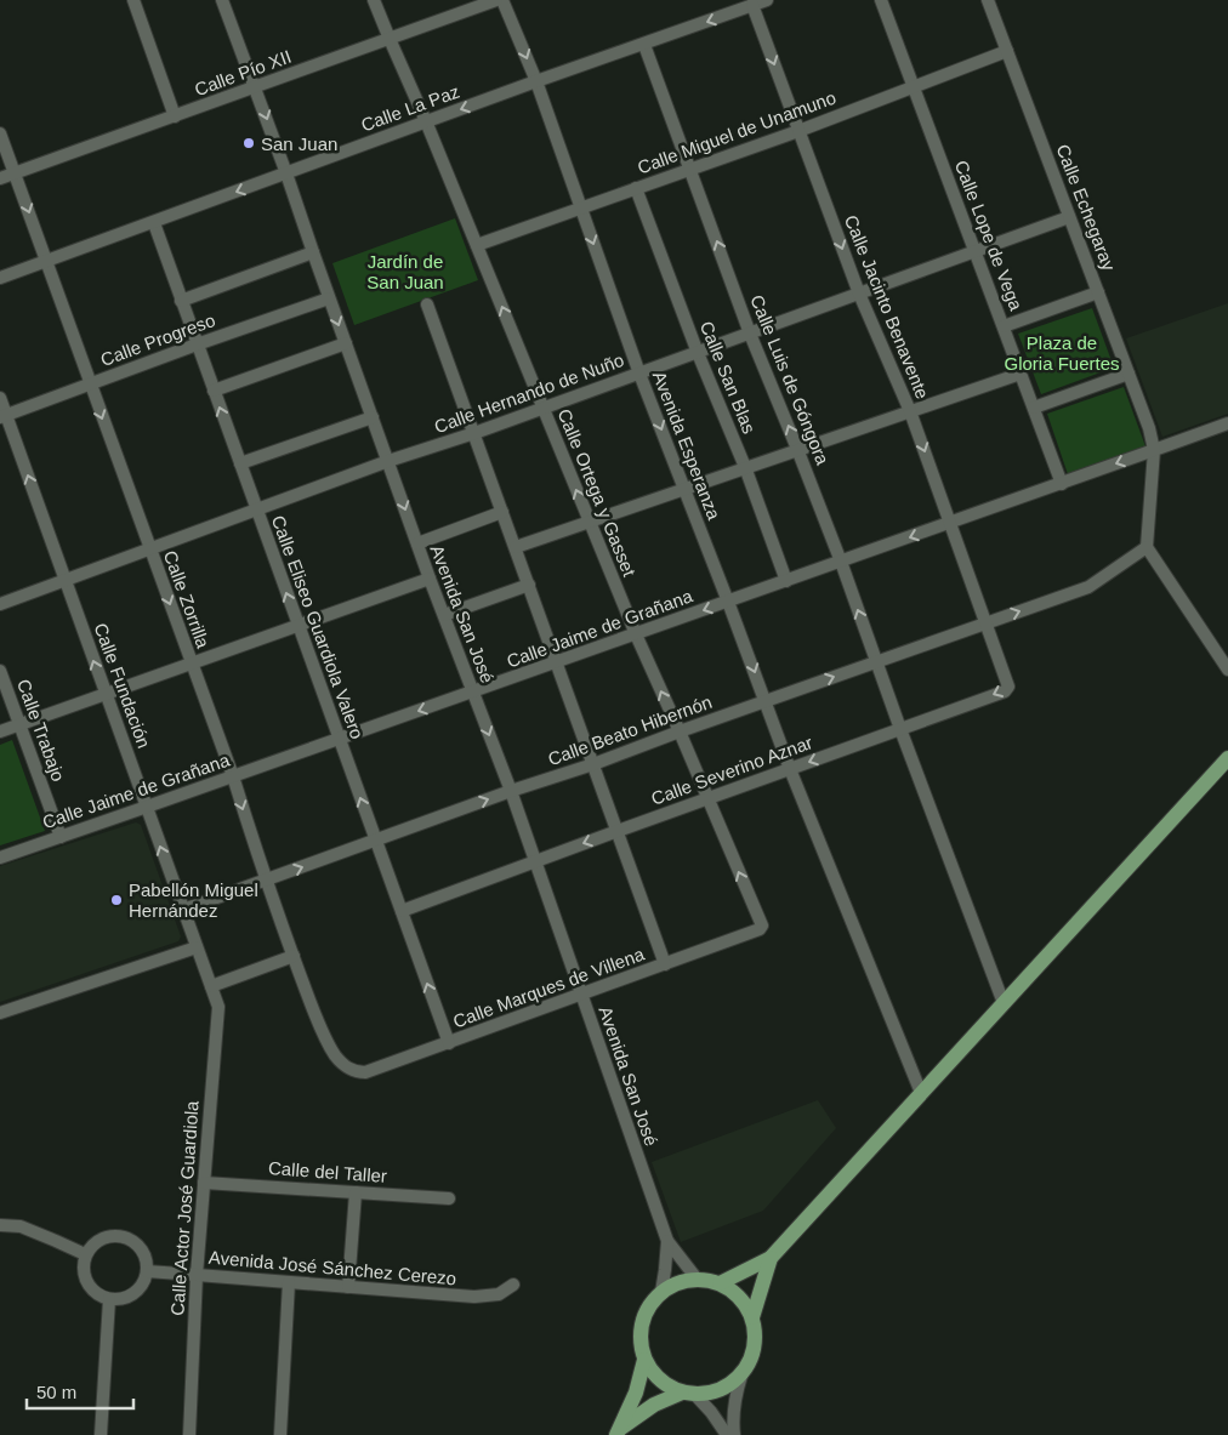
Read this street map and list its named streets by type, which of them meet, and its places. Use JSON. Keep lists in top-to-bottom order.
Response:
{
  "streets": {
    "street": [
      "Calle Pío XII",
      "Calle La Paz",
      "Calle Miguel de Unamuno",
      "Calle Echegaray",
      "Calle Lope de Vega",
      "Calle Jacinto Benavente",
      "Calle Progreso",
      "Calle San Blas",
      "Calle Luis de Góngora",
      "Calle Hernando de Nuño",
      "Avenida Esperanza",
      "Calle Ortega y Gasset",
      "Calle Zorrilla",
      "Avenida San José",
      "Calle Eliseo Guardiola Valero",
      "Calle Jaime de Grañana",
      "Calle Fundación",
      "Calle Trabajo",
      "Calle Beato Hibernón",
      "Calle Severino Aznar",
      "Calle Marques de Villena",
      "Calle del Taller",
      "Calle Actor José Guardiola",
      "Avenida José Sánchez Cerezo"
    ]
  },
  "crossings": [
    ["Calle Pío XII", "Calle Ortega y Gasset"],
    ["Calle Pío XII", "Calle Zorrilla"],
    ["Calle Pío XII", "Avenida San José"],
    ["Calle La Paz", "Calle Jacinto Benavente"],
    ["Calle La Paz", "Calle Luis de Góngora"],
    ["Calle La Paz", "Avenida Esperanza"],
    ["Calle La Paz", "Calle Ortega y Gasset"],
    ["Calle La Paz", "Calle Zorrilla"],
    ["Calle La Paz", "Avenida San José"],
    ["Calle La Paz", "Calle Eliseo Guardiola Valero"],
    ["Calle Miguel de Unamuno", "Calle Echegaray"],
    ["Calle Miguel de Unamuno", "Calle Lope de Vega"],
    ["Calle Miguel de Unamuno", "Calle Jacinto Benavente"],
    ["Calle Miguel de Unamuno", "Calle San Blas"],
    ["Calle Miguel de Unamuno", "Calle Luis de Góngora"],
    ["Calle Miguel de Unamuno", "Avenida Esperanza"],
    ["Calle Miguel de Unamuno", "Calle Ortega y Gasset"],
    ["Calle Echegaray", "Calle Hernando de Nuño"],
    ["Calle Echegaray", "Calle Jaime de Grañana"],
    ["Calle Lope de Vega", "Calle Hernando de Nuño"],
    ["Calle Lope de Vega", "Calle Jaime de Grañana"],
    ["Calle Jacinto Benavente", "Calle Hernando de Nuño"],
    ["Calle Jacinto Benavente", "Calle Jaime de Grañana"],
    ["Calle Jacinto Benavente", "Calle Beato Hibernón"],
    ["Calle Jacinto Benavente", "Calle Severino Aznar"],
    ["Calle Progreso", "Calle Zorrilla"],
    ["Calle Progreso", "Avenida San José"],
    ["Calle Progreso", "Calle Eliseo Guardiola Valero"],
    ["Calle Progreso", "Calle Fundación"],
    ["Calle San Blas", "Calle Hernando de Nuño"],
    ["Calle San Blas", "Calle Jaime de Grañana"],
    ["Calle Luis de Góngora", "Calle Hernando de Nuño"],
    ["Calle Luis de Góngora", "Calle Jaime de Grañana"],
    ["Calle Luis de Góngora", "Calle Beato Hibernón"],
    ["Calle Luis de Góngora", "Calle Severino Aznar"],
    ["Calle Hernando de Nuño", "Avenida Esperanza"],
    ["Calle Hernando de Nuño", "Calle Ortega y Gasset"],
    ["Calle Hernando de Nuño", "Calle Zorrilla"],
    ["Calle Hernando de Nuño", "Avenida San José"],
    ["Calle Hernando de Nuño", "Calle Eliseo Guardiola Valero"],
    ["Calle Hernando de Nuño", "Calle Fundación"],
    ["Avenida Esperanza", "Calle Jaime de Grañana"],
    ["Avenida Esperanza", "Calle Beato Hibernón"],
    ["Avenida Esperanza", "Calle Severino Aznar"],
    ["Calle Ortega y Gasset", "Calle Jaime de Grañana"],
    ["Calle Ortega y Gasset", "Calle Beato Hibernón"],
    ["Calle Ortega y Gasset", "Calle Severino Aznar"],
    ["Calle Ortega y Gasset", "Calle Marques de Villena"],
    ["Calle Zorrilla", "Calle Jaime de Grañana"],
    ["Calle Zorrilla", "Calle Beato Hibernón"],
    ["Calle Zorrilla", "Calle Marques de Villena"],
    ["Avenida San José", "Calle Jaime de Grañana"],
    ["Avenida San José", "Calle Beato Hibernón"],
    ["Avenida San José", "Calle Severino Aznar"],
    ["Avenida San José", "Calle Marques de Villena"],
    ["Calle Eliseo Guardiola Valero", "Calle Jaime de Grañana"],
    ["Calle Eliseo Guardiola Valero", "Calle Beato Hibernón"],
    ["Calle Eliseo Guardiola Valero", "Calle Severino Aznar"],
    ["Calle Eliseo Guardiola Valero", "Calle Marques de Villena"],
    ["Calle Jaime de Grañana", "Calle Fundación"],
    ["Calle Jaime de Grañana", "Calle Trabajo"],
    ["Calle Fundación", "Calle Beato Hibernón"],
    ["Calle Fundación", "Calle Actor José Guardiola"],
    ["Calle Beato Hibernón", "Calle Severino Aznar"],
    ["Calle del Taller", "Calle Actor José Guardiola"],
    ["Calle Actor José Guardiola", "Avenida José Sánchez Cerezo"]
  ],
  "one_way": [
    "Calle Jacinto Benavente",
    "Calle Luis de Góngora",
    "Avenida Esperanza",
    "Calle Zorrilla",
    "Calle Eliseo Guardiola Valero",
    "Calle Fundación",
    "Calle Beato Hibernón",
    "Calle Severino Aznar"
  ],
  "parks": ["Jardín de San Juan", "Plaza de Gloria Fuertes"],
  "places": ["San Juan", "Pabellón Miguel Hernández"],
  "scale_bar": "50 m"
}
